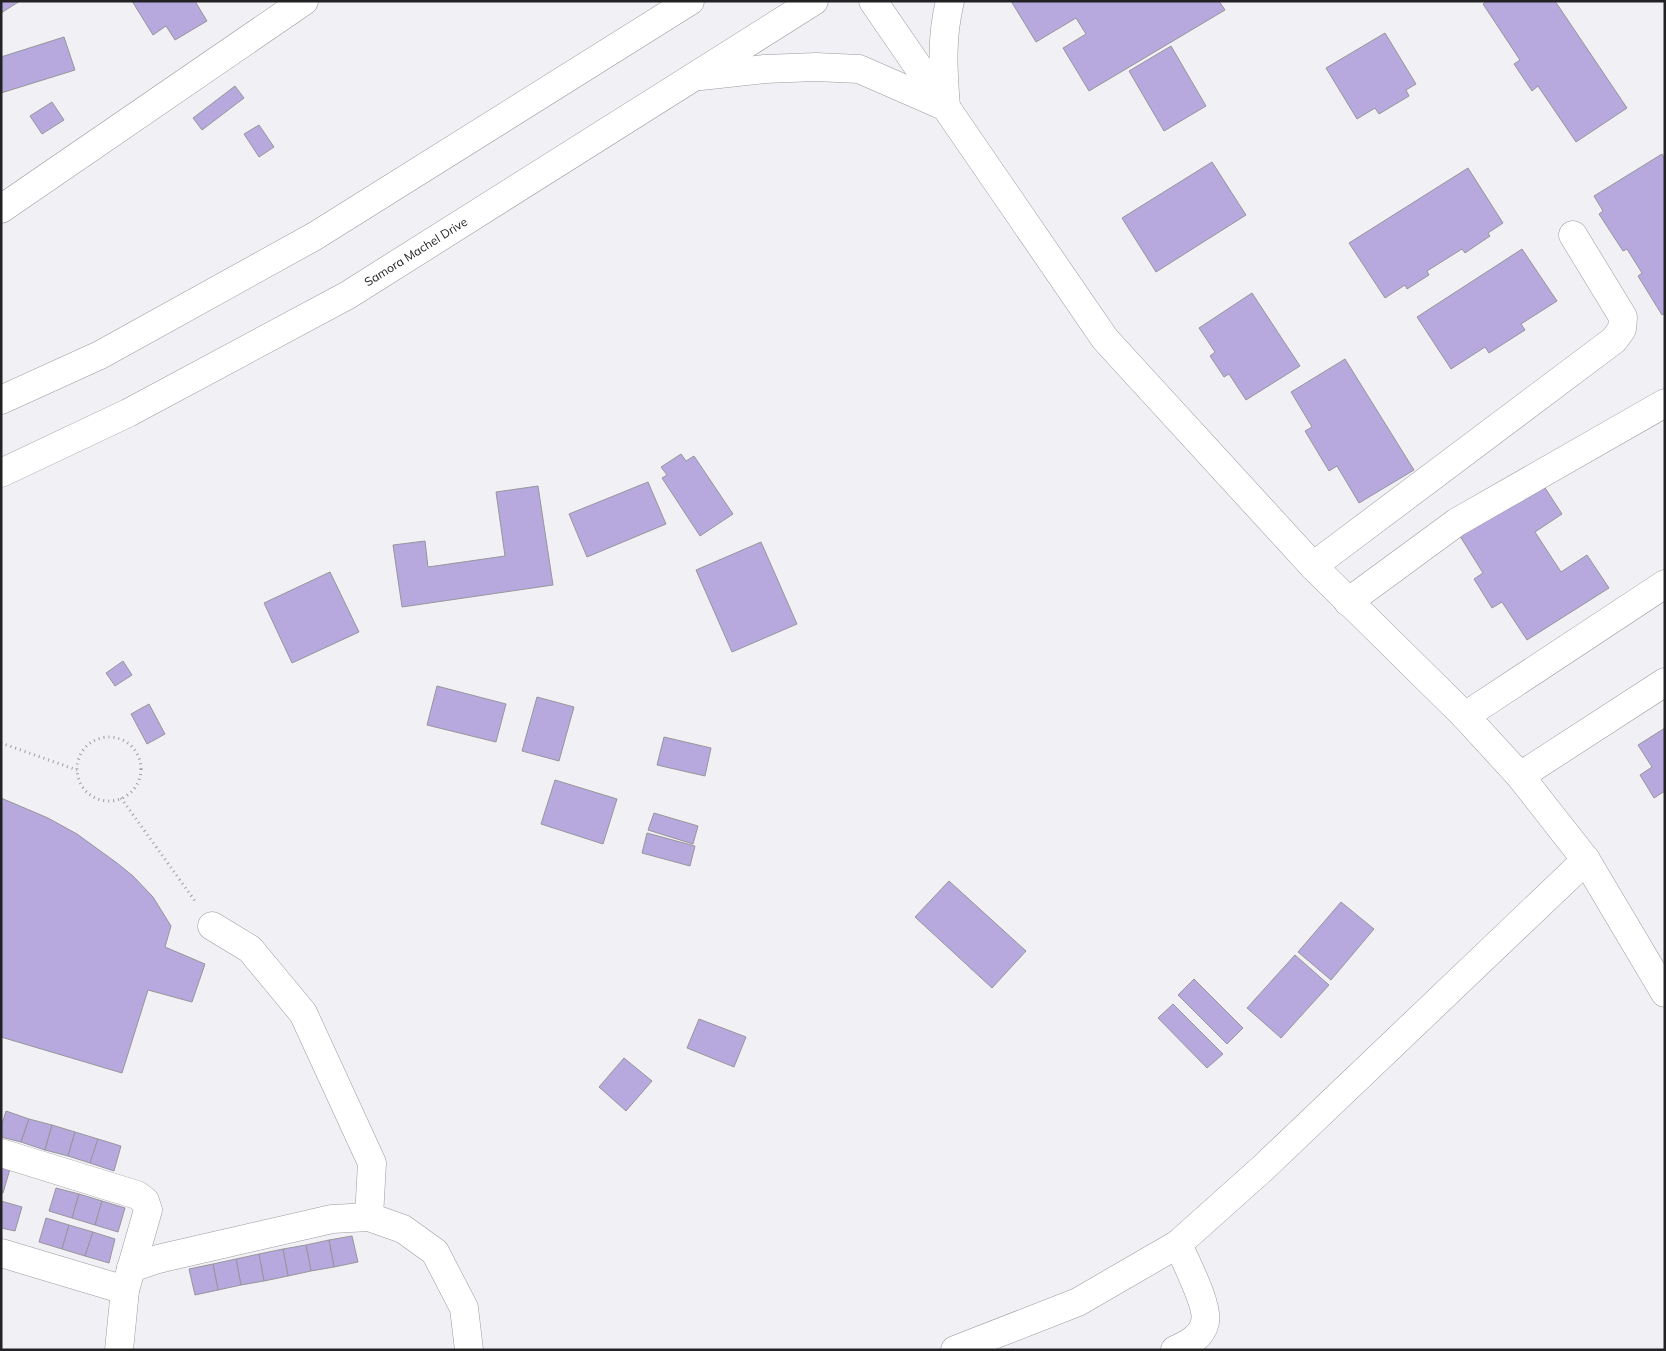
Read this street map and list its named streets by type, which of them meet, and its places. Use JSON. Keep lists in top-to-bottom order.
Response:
{
  "streets": {
    "main road": ["Samora Machel Drive"]
  }
}
